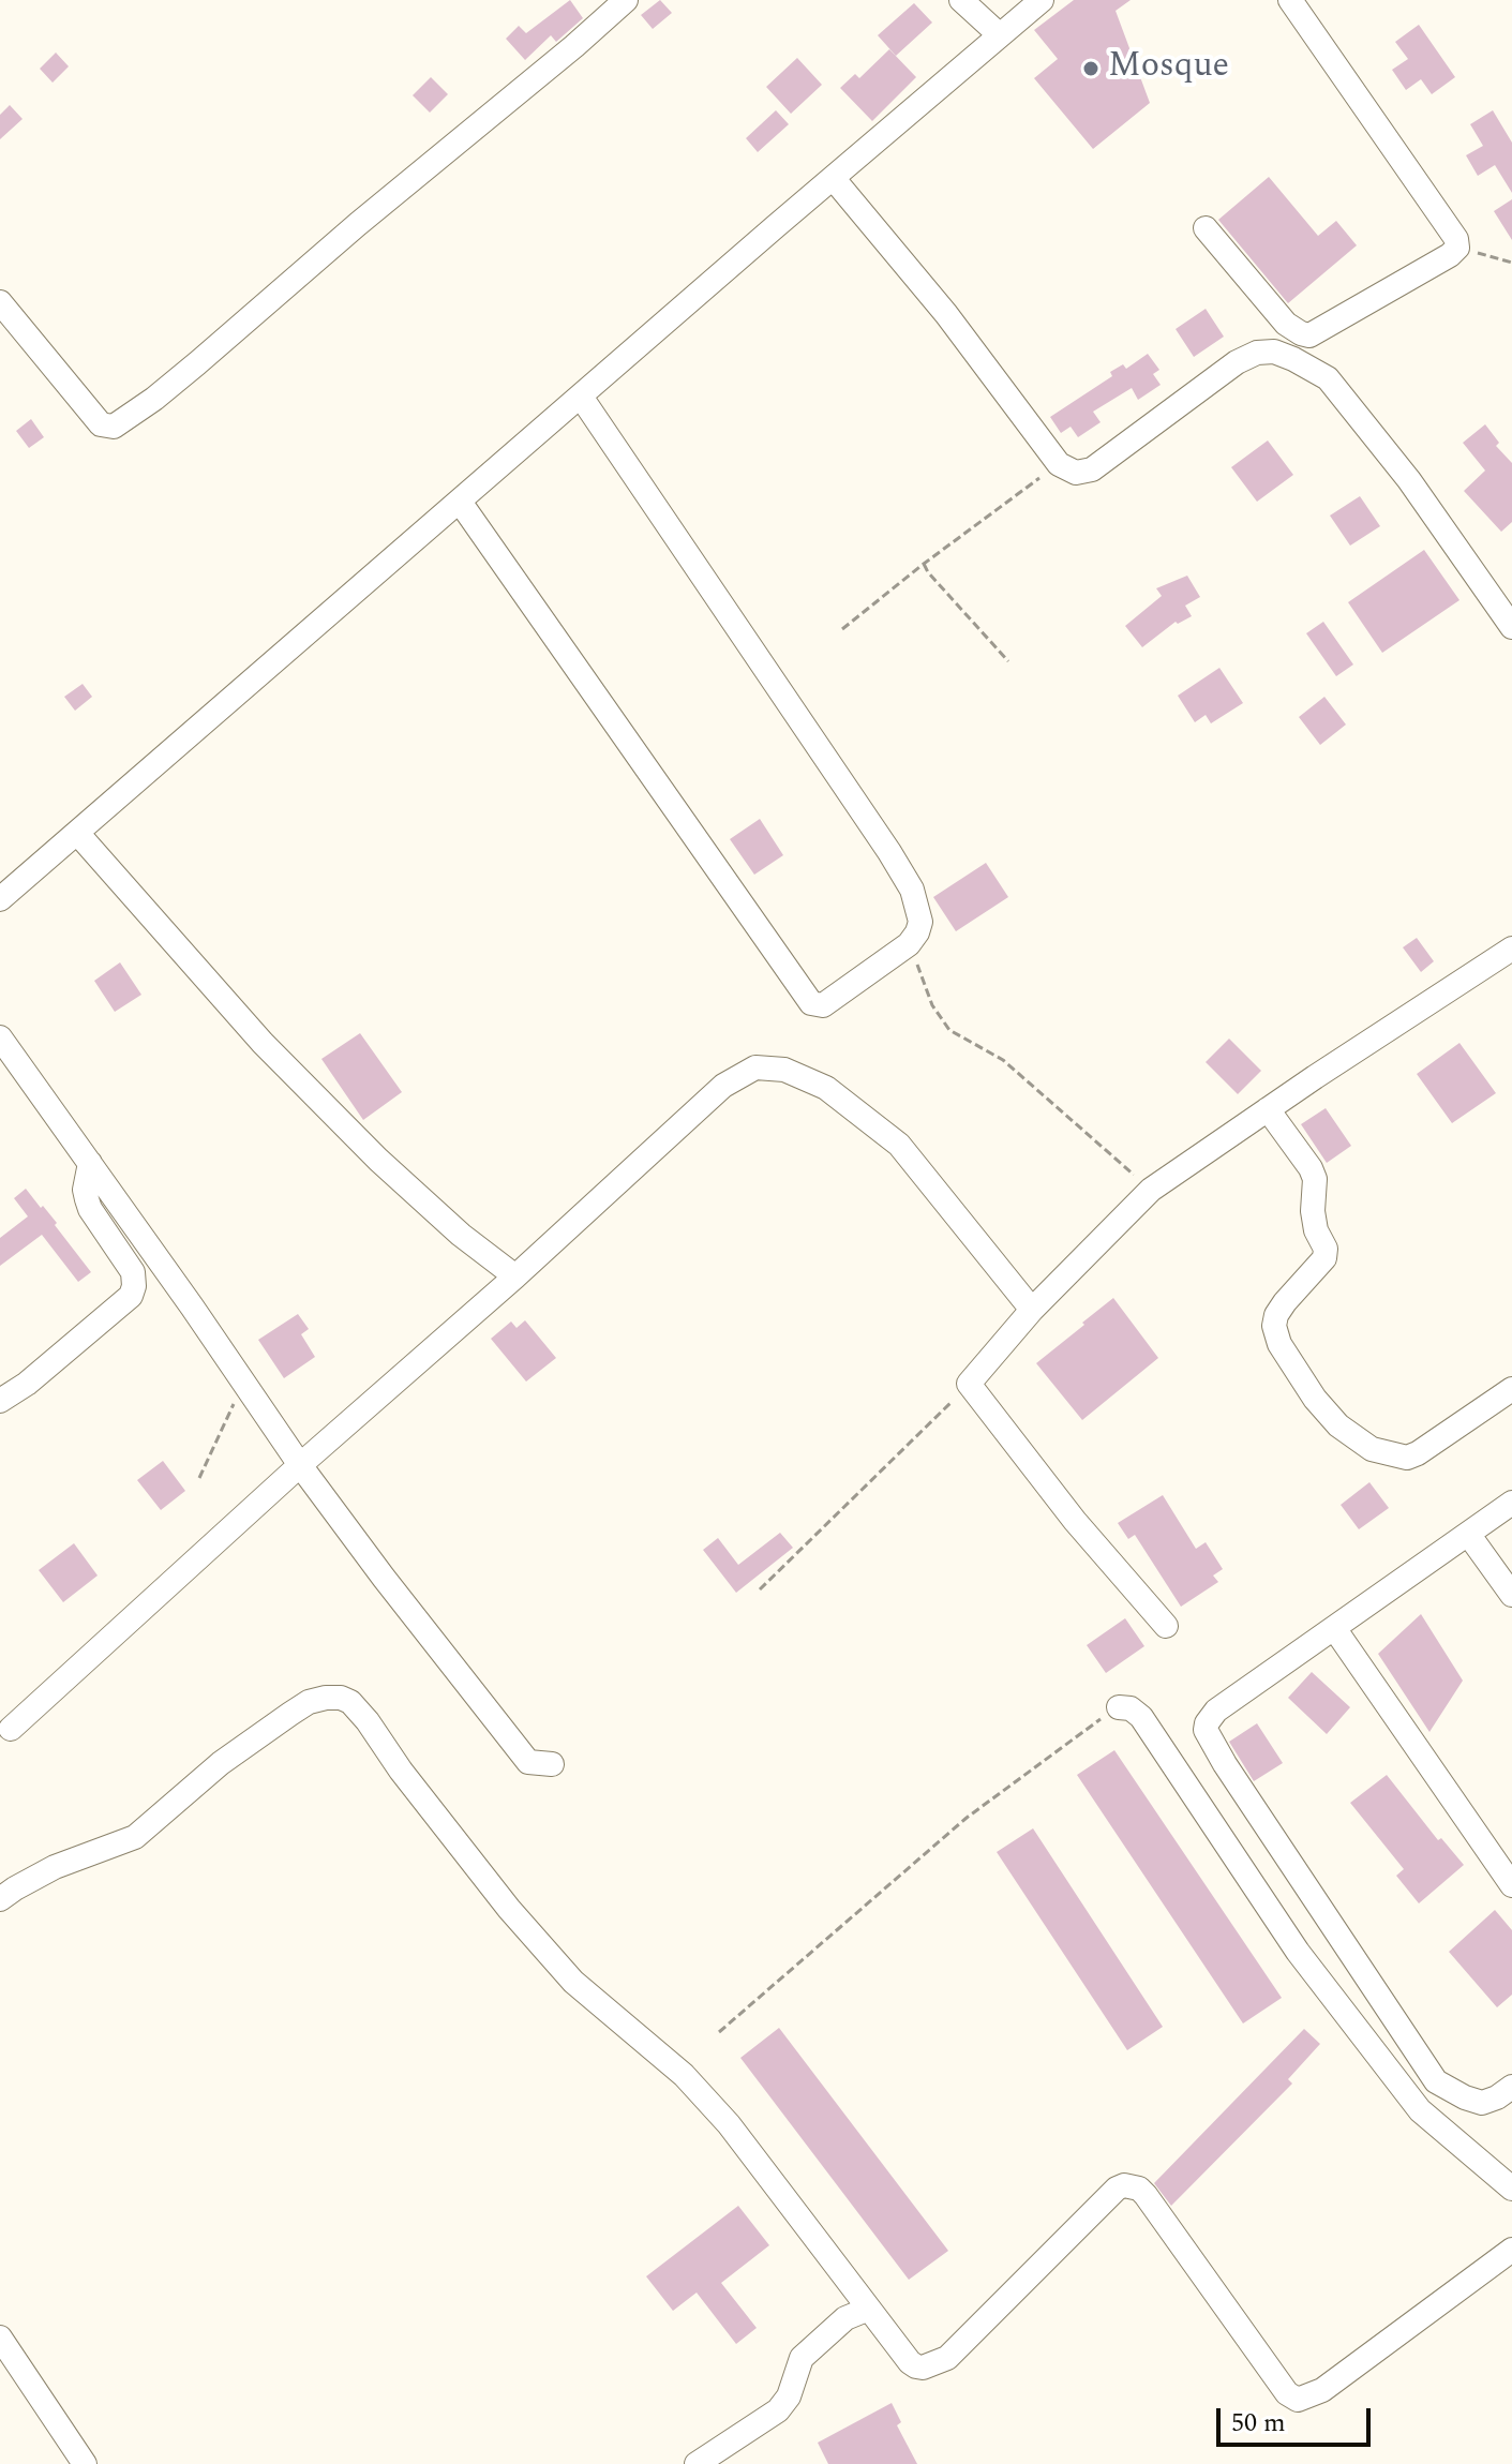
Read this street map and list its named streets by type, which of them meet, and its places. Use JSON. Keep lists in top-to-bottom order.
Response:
{
  "places": ["Mosque"],
  "scale_bar": "50 m"
}
